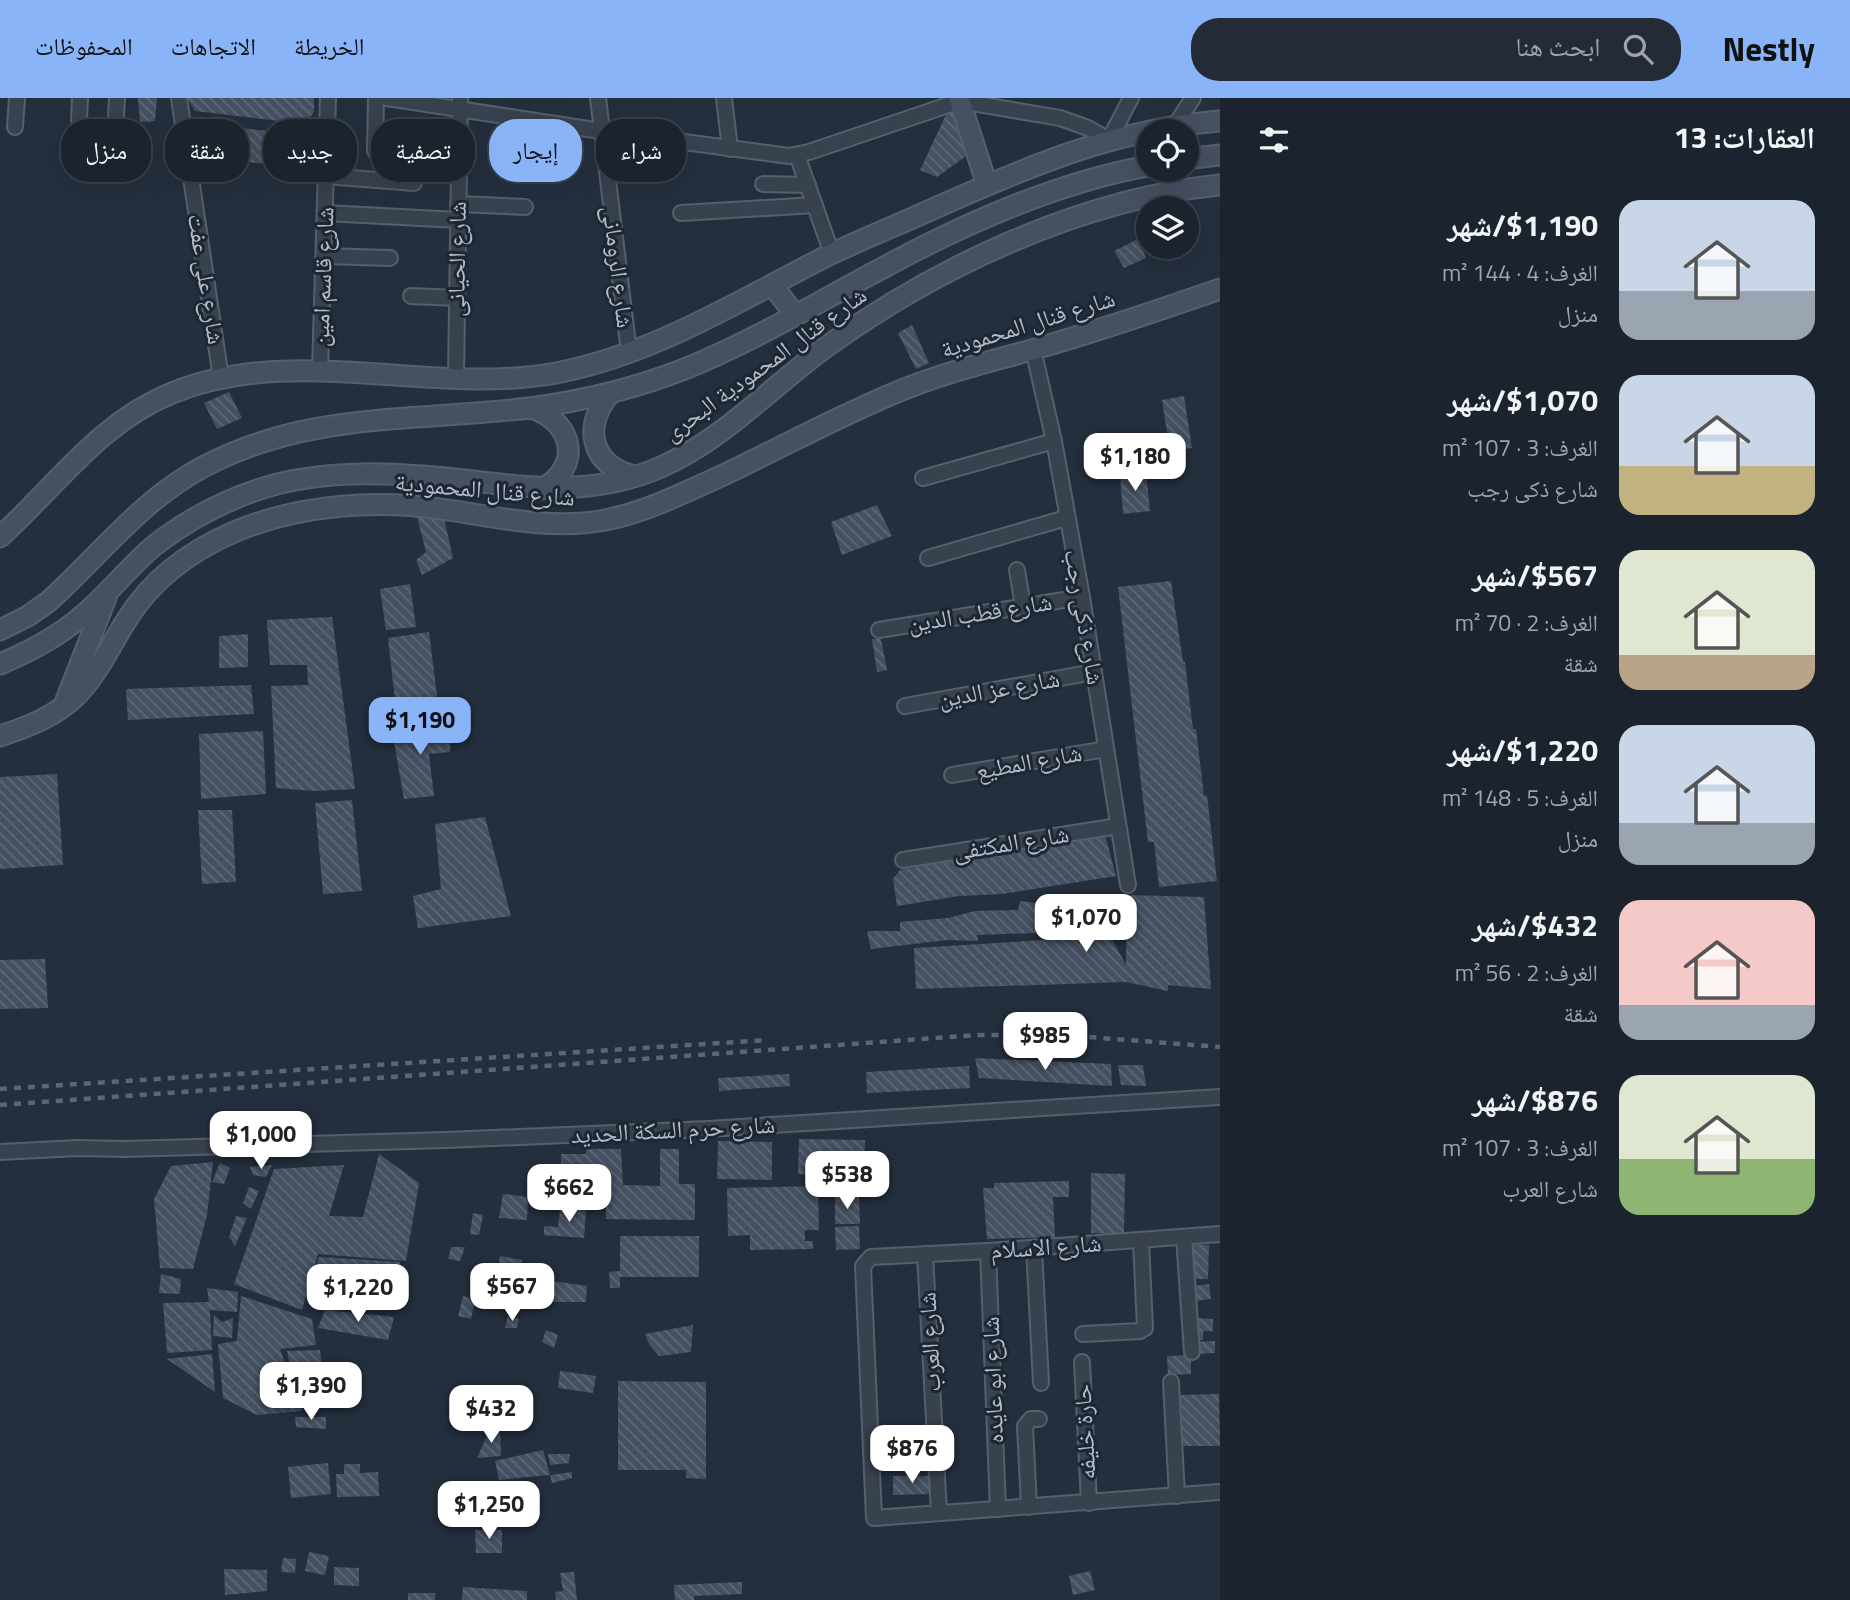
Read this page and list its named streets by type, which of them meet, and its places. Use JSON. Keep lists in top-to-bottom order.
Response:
{
  "streets": {
    "main road": ["شارع قنال المحمودية", "شارع قنال المحمودية البحرى"],
    "street": [
      "شارع الحيانى",
      "شارع الرومانى",
      "شارع قاسم امين",
      "شارع على عفت",
      "شارع قطب الدين",
      "شارع ذكى رجب",
      "شارع عز الدين",
      "شارع المطيع",
      "شارع المكتفى",
      "شارع حرم السكة الحديد",
      "شارع الاسلام",
      "شارع العرب",
      "شارع ابو عايده",
      "حارة خليفه"
    ]
  },
  "crossings": [
    ["شارع قنال المحمودية", "شارع ذكى رجب"],
    ["شارع قطب الدين", "شارع ذكى رجب"],
    ["شارع ذكى رجب", "شارع عز الدين"],
    ["شارع ذكى رجب", "شارع المطيع"],
    ["شارع ذكى رجب", "شارع المكتفى"],
    ["شارع الاسلام", "شارع العرب"],
    ["شارع الاسلام", "شارع ابو عايده"]
  ],
  "page": {
    "header": "Nestly",
    "search": "ابحث هنا",
    "nav": ["الخريطة", "الاتجاهات", "المحفوظات"],
    "heading": "العقارات: 13",
    "chip": [
      "شراء",
      "إيجار",
      "تصفية",
      "جديد",
      "شقة",
      "منزل"
    ],
    "list": [
      {
        "name": "$1,190/شهر",
        "note": "الغرف: 4 · 144 m² · منزل"
      },
      {
        "name": "$1,070/شهر",
        "note": "الغرف: 3 · 107 m² · شارع ذكى رجب"
      },
      {
        "name": "$567/شهر",
        "note": "الغرف: 2 · 70 m² · شقة"
      },
      {
        "name": "$1,220/شهر",
        "note": "الغرف: 5 · 148 m² · منزل"
      },
      {
        "name": "$432/شهر",
        "note": "الغرف: 2 · 56 m² · شقة"
      },
      {
        "name": "$876/شهر",
        "note": "الغرف: 3 · 107 m² · شارع العرب"
      }
    ],
    "price": [
      "$1,180",
      "$1,190",
      "$1,070",
      "$985",
      "$1,000",
      "$538",
      "$662",
      "$567",
      "$1,220",
      "$1,390",
      "$432",
      "$876",
      "$1,250"
    ]
  }
}
